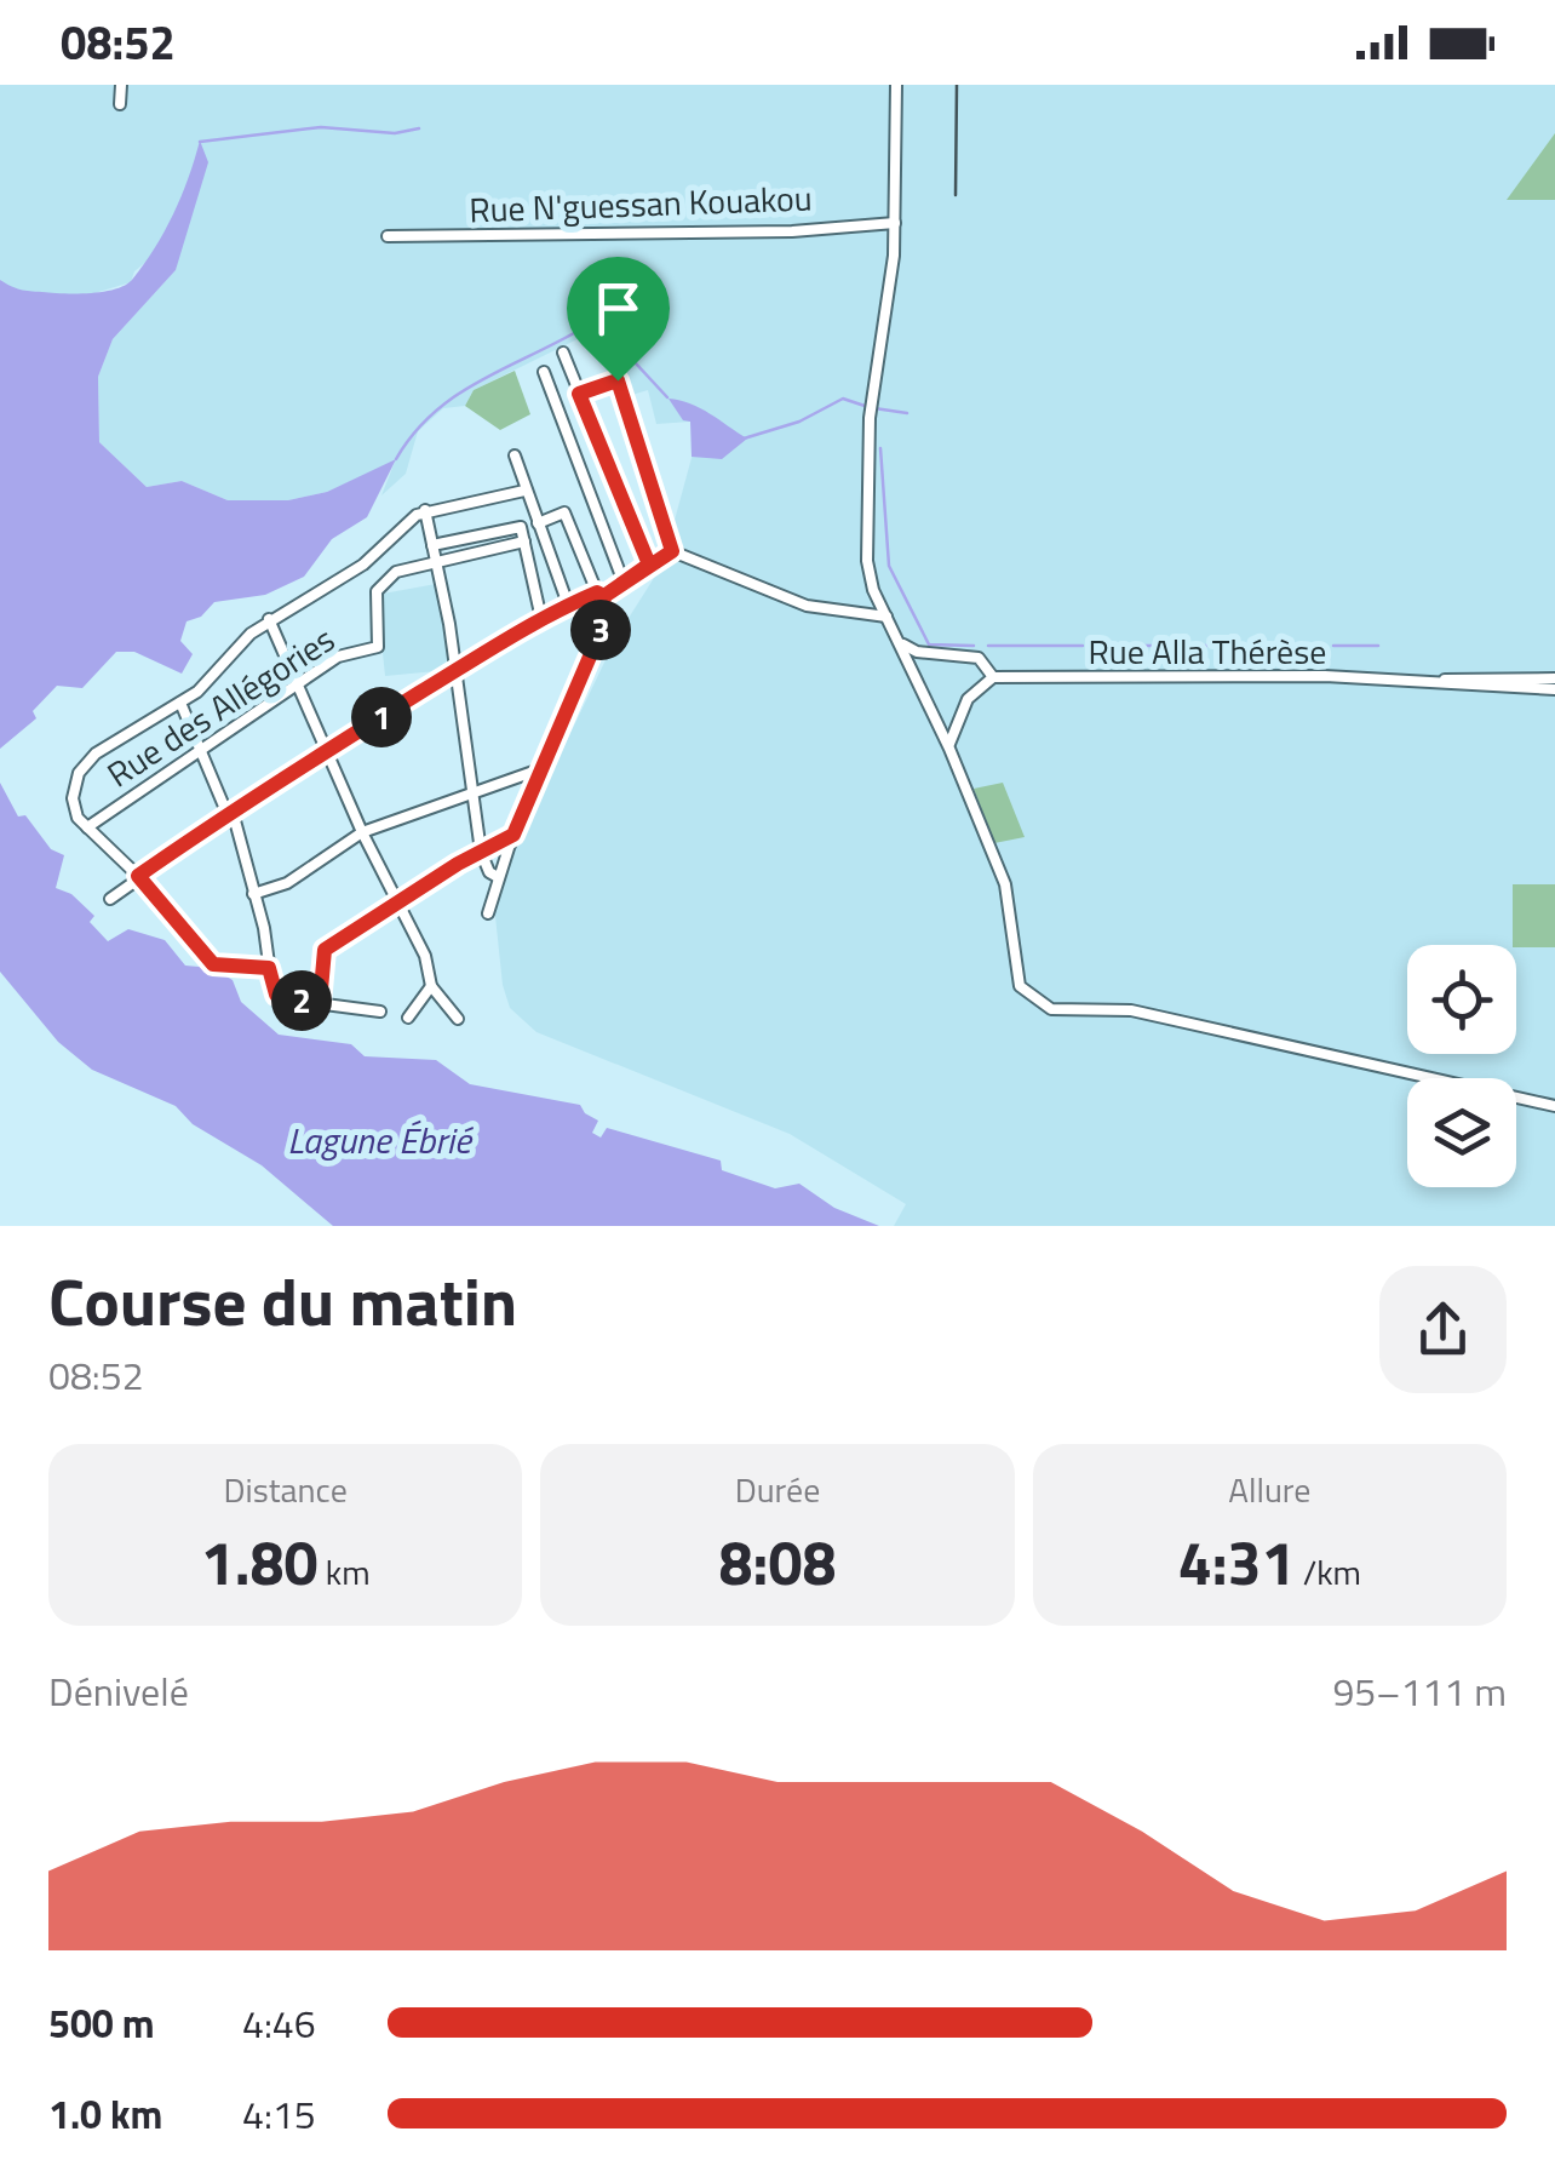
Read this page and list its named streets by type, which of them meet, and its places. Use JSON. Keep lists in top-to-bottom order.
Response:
{
  "streets": {
    "street": ["Rue N'guessan Kouakou", "Rue Alla Thérèse", "Rue des Allégories"]
  },
  "water": ["Lagune Ébrié"],
  "page": {
    "status": "08:52",
    "pins": ["3", "1", "2"],
    "heading": ["Course du matin", "08:52"],
    "stats": [
      ["Distance", "1.80 km"],
      ["Durée", "8:08"],
      ["Allure", "4:31 /km"]
    ],
    "chart": ["Dénivelé", "95–111 m"],
    "list": [
      {
        "name": "500 m",
        "note": "4:46"
      },
      {
        "name": "1.0 km",
        "note": "4:15"
      }
    ]
  }
}
